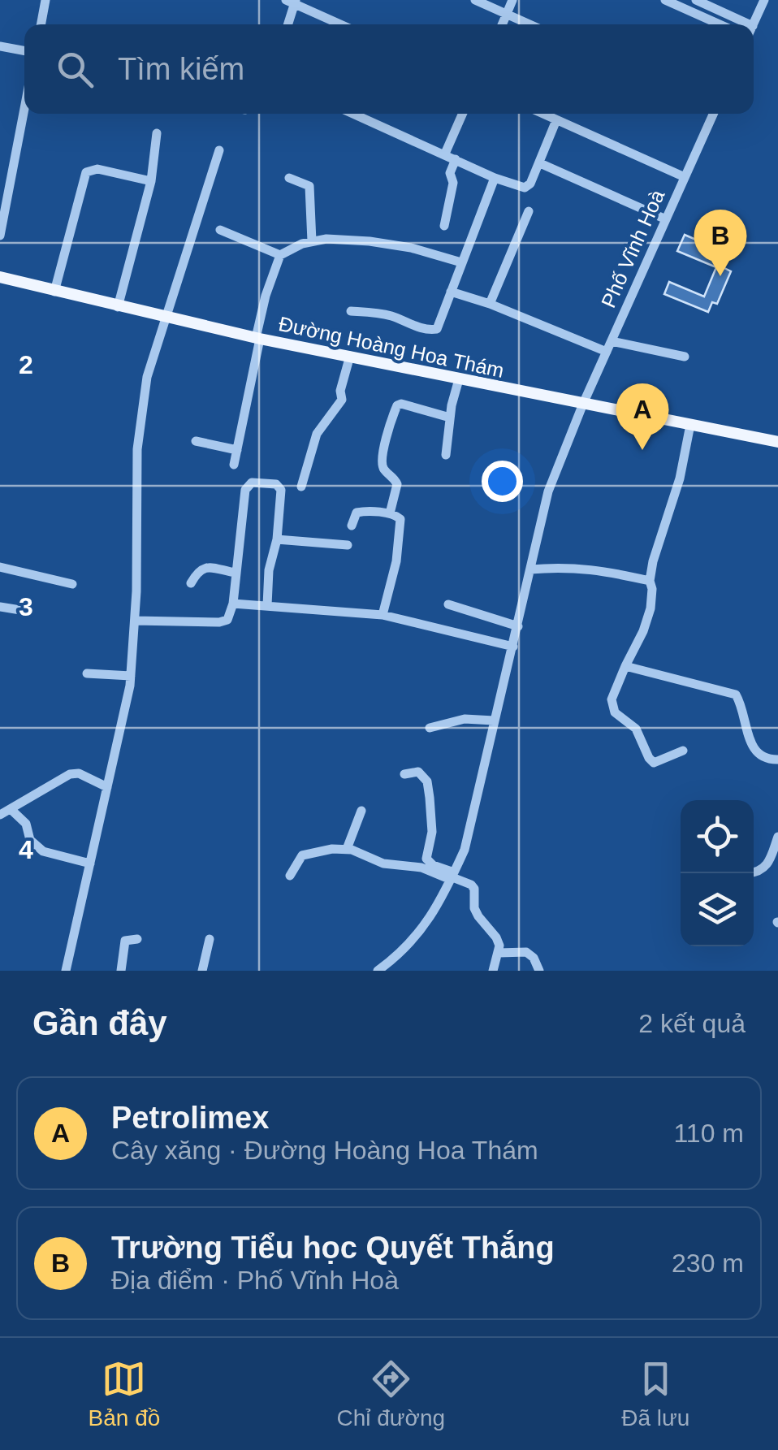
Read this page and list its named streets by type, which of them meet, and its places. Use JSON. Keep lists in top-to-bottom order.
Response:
{
  "streets": {
    "main road": ["Đường Hoàng Hoa Thám"],
    "street": ["Phố Vĩnh Hoà"]
  },
  "crossings": [
    ["Phố Vĩnh Hoà", "Đường Hoàng Hoa Thám"]
  ],
  "page": {
    "search": "Tìm kiếm",
    "pins": ["B", "A"],
    "heading": ["Gần đây", "2 kết quả"],
    "list": [
      {
        "mark": "A",
        "name": "Petrolimex",
        "note": "Cây xăng · Đường Hoàng Hoa Thám",
        "value": "110 m"
      },
      {
        "mark": "B",
        "name": "Trường Tiểu học Quyết Thắng",
        "note": "Địa điểm · Phố Vĩnh Hoà",
        "value": "230 m"
      }
    ],
    "nav": ["Bản đồ", "Chỉ đường", "Đã lưu"]
  },
  "grid": {
    "rows": ["2", "3", "4"]
  }
}
